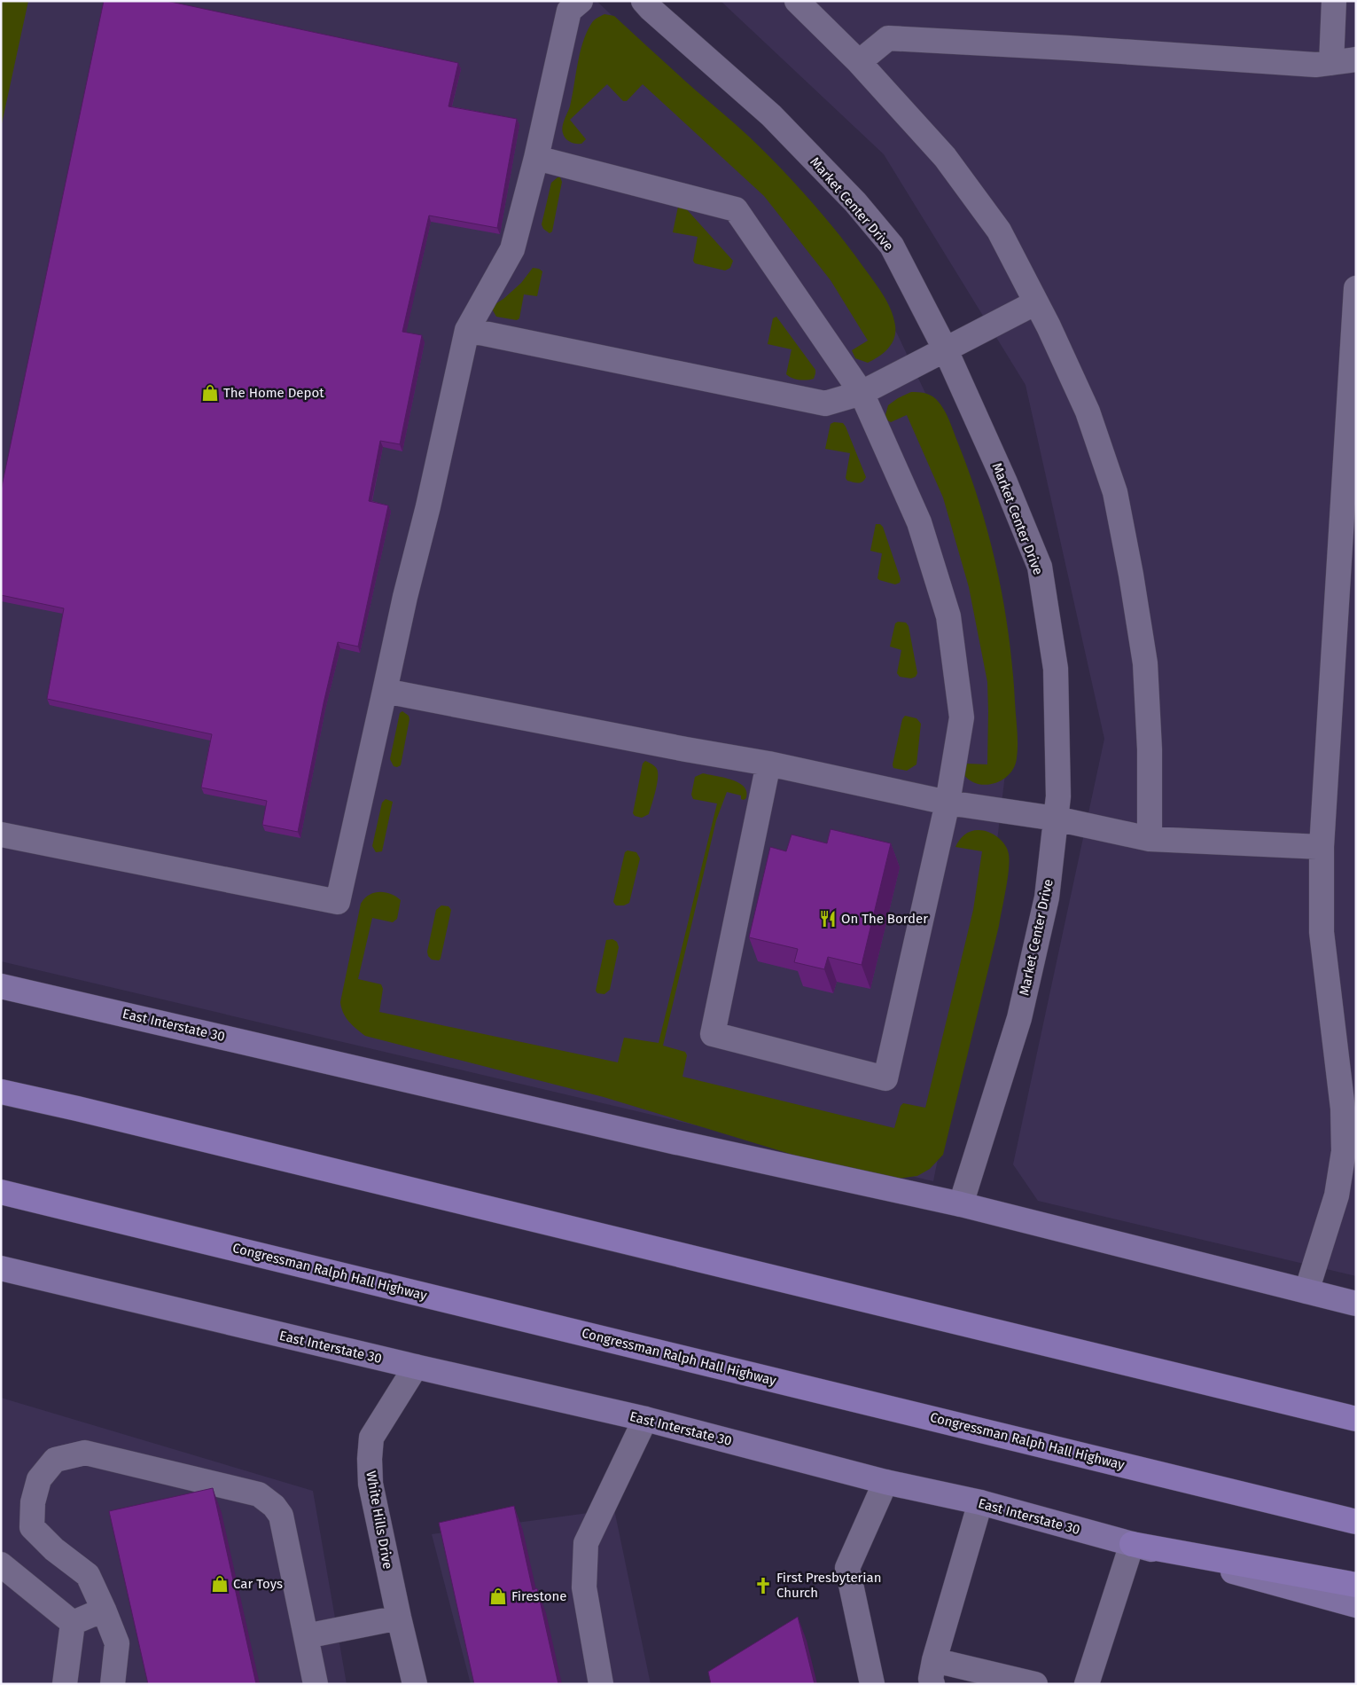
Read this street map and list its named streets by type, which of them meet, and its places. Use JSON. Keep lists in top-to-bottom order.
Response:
{
  "streets": {
    "highway": ["Congressman Ralph Hall Highway"],
    "main road": ["East Interstate 30"],
    "street": ["Market Center Drive", "White Hills Drive"]
  },
  "crossings": [
    ["Market Center Drive", "East Interstate 30"],
    ["East Interstate 30", "White Hills Drive"]
  ],
  "places": {
    "shop": ["The Home Depot", "Car Toys", "Firestone"],
    "restaurant": ["On The Border"],
    "church": ["First Presbyterian Church"]
  }
}
